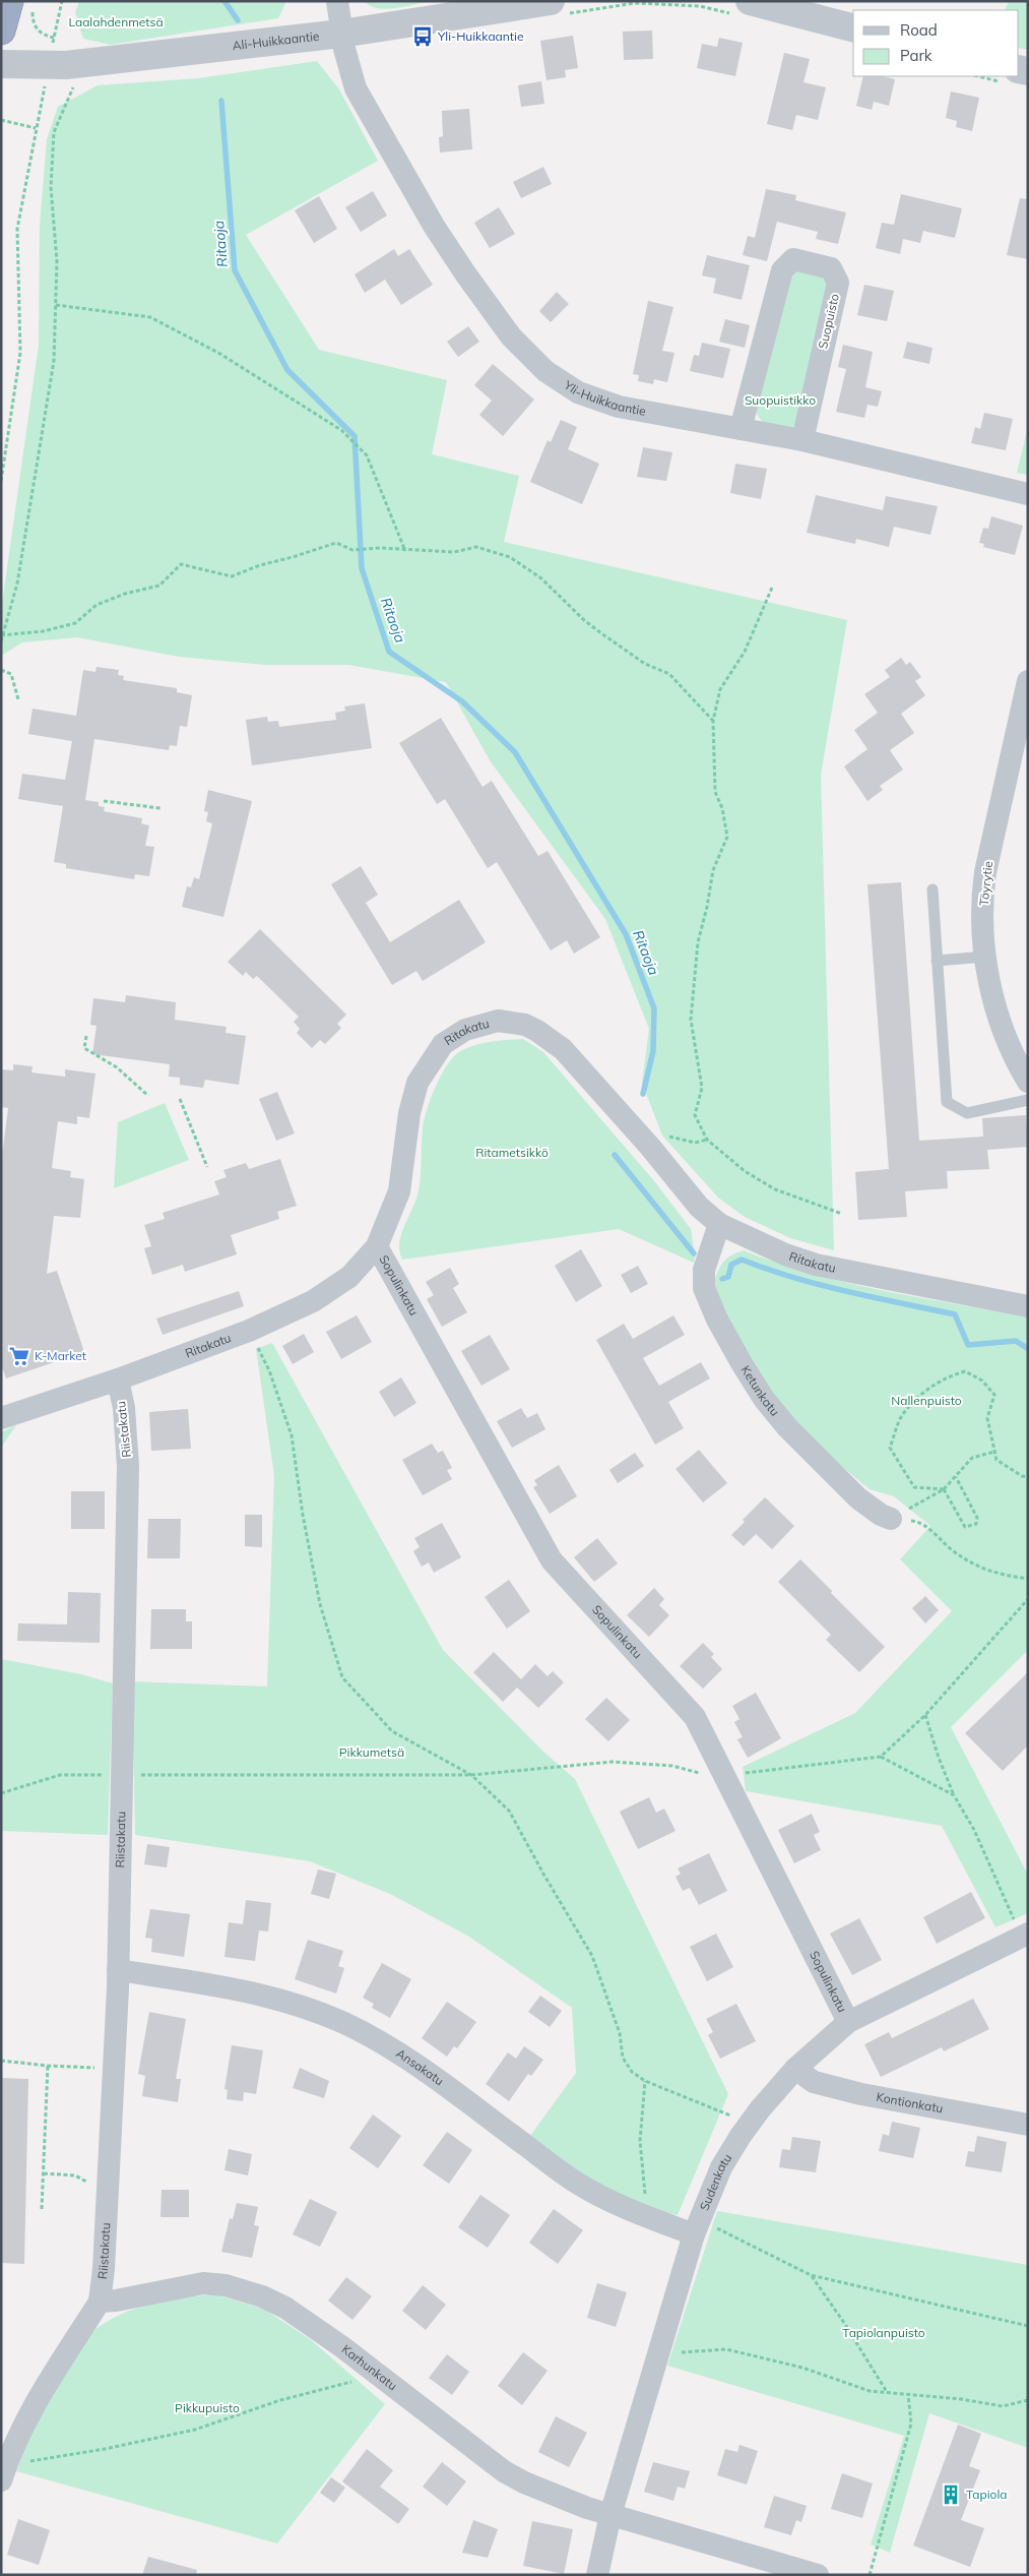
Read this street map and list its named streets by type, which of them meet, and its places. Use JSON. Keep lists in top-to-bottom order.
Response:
{
  "streets": {
    "street": [
      "Ali-Huikkaantie",
      "Suopuisto",
      "Yli-Huikkaantie",
      "Töyrytie",
      "Ritakatu",
      "Sopulinkatu",
      "Ketunkatu",
      "Riistakatu",
      "Ansakatu",
      "Kontionkatu",
      "Sudenkatu",
      "Karhunkatu"
    ]
  },
  "crossings": [
    ["Ali-Huikkaantie", "Yli-Huikkaantie"],
    ["Suopuisto", "Yli-Huikkaantie"],
    ["Ritakatu", "Sopulinkatu"],
    ["Ritakatu", "Ketunkatu"],
    ["Ritakatu", "Riistakatu"],
    ["Sopulinkatu", "Sudenkatu"],
    ["Riistakatu", "Ansakatu"],
    ["Riistakatu", "Karhunkatu"],
    ["Ansakatu", "Sudenkatu"],
    ["Kontionkatu", "Sudenkatu"],
    ["Sudenkatu", "Karhunkatu"]
  ],
  "water": ["Ritaoja"],
  "parks": [
    "Laalahdenmetsä",
    "Suopuistikko",
    "Ritametsikkö",
    "Nallenpuisto",
    "Pikkumetsä",
    "Tapiolanpuisto",
    "Pikkupuisto"
  ],
  "places": {
    "bus stop": ["Yli-Huikkaantie"],
    "supermarket": ["K-Market"],
    "building": ["Tapiola"]
  },
  "legend": ["Road", "Park"]
}
